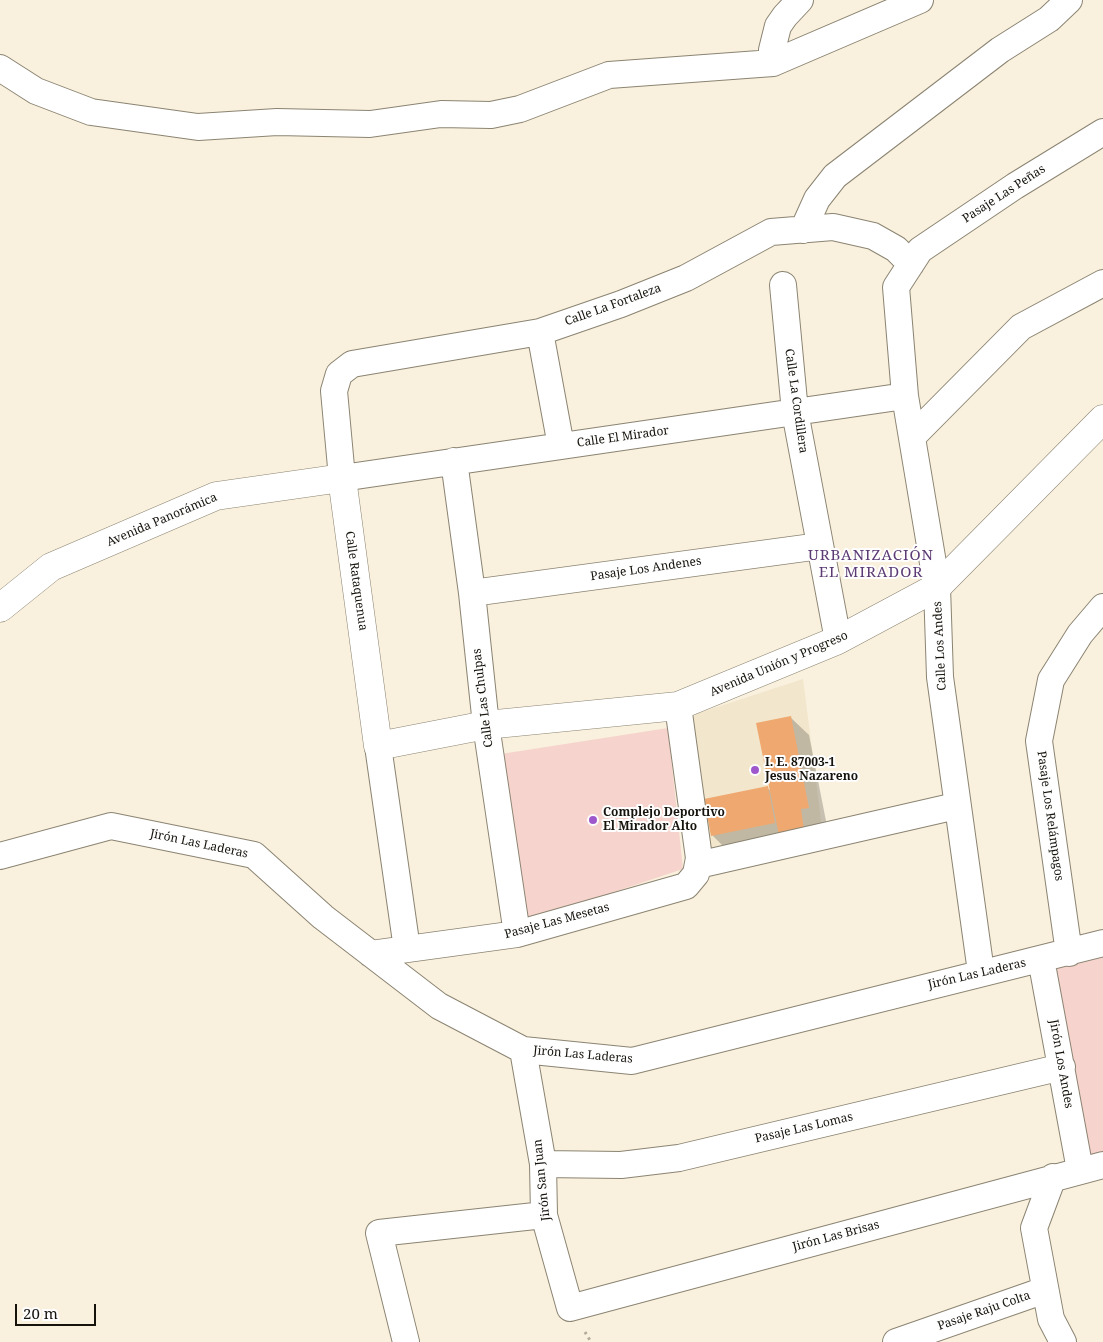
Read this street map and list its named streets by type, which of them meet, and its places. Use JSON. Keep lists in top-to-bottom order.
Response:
{
  "streets": {
    "main road": ["Avenida Panorámica", "Calle Rataquenua", "Avenida Unión y Progreso"],
    "street": [
      "Pasaje Las Peñas",
      "Calle La Fortaleza",
      "Calle La Cordillera",
      "Calle El Mirador",
      "Pasaje Los Andenes",
      "Calle Los Andes",
      "Calle Las Chulpas",
      "Pasaje Los Relámpagos",
      "Jirón Las Laderas",
      "Pasaje Las Mesetas",
      "Jirón Los Andes",
      "Pasaje Las Lomas",
      "Jirón San Juan",
      "Jirón Las Brisas",
      "Pasaje Raju Colta"
    ]
  },
  "crossings": [
    ["Pasaje Las Peñas", "Calle La Fortaleza"],
    ["Pasaje Las Peñas", "Calle Los Andes"],
    ["Calle La Fortaleza", "Calle Rataquenua"],
    ["Calle La Fortaleza", "Calle Los Andes"],
    ["Calle La Cordillera", "Calle El Mirador"],
    ["Calle La Cordillera", "Pasaje Los Andenes"],
    ["Calle La Cordillera", "Avenida Unión y Progreso"],
    ["Calle El Mirador", "Avenida Panorámica"],
    ["Calle El Mirador", "Calle Rataquenua"],
    ["Calle El Mirador", "Calle Los Andes"],
    ["Calle El Mirador", "Calle Las Chulpas"],
    ["Avenida Panorámica", "Calle Rataquenua"],
    ["Pasaje Los Andenes", "Calle Las Chulpas"],
    ["Calle Rataquenua", "Avenida Unión y Progreso"],
    ["Calle Los Andes", "Avenida Unión y Progreso"],
    ["Calle Los Andes", "Jirón Las Laderas"],
    ["Avenida Unión y Progreso", "Calle Las Chulpas"],
    ["Calle Las Chulpas", "Pasaje Las Mesetas"],
    ["Pasaje Los Relámpagos", "Jirón Las Laderas"],
    ["Jirón Las Laderas", "Pasaje Las Mesetas"],
    ["Jirón Las Laderas", "Jirón Los Andes"],
    ["Jirón Las Laderas", "Jirón San Juan"],
    ["Jirón Los Andes", "Pasaje Las Lomas"],
    ["Jirón Los Andes", "Jirón Las Brisas"],
    ["Pasaje Las Lomas", "Jirón San Juan"],
    ["Jirón San Juan", "Jirón Las Brisas"]
  ],
  "districts": ["URBANIZACIÓN EL MIRADOR"],
  "places": ["I. E. 87003-1 Jesus Nazareno", "Complejo Deportivo El Mirador Alto"],
  "scale_bar": "20 m"
}
